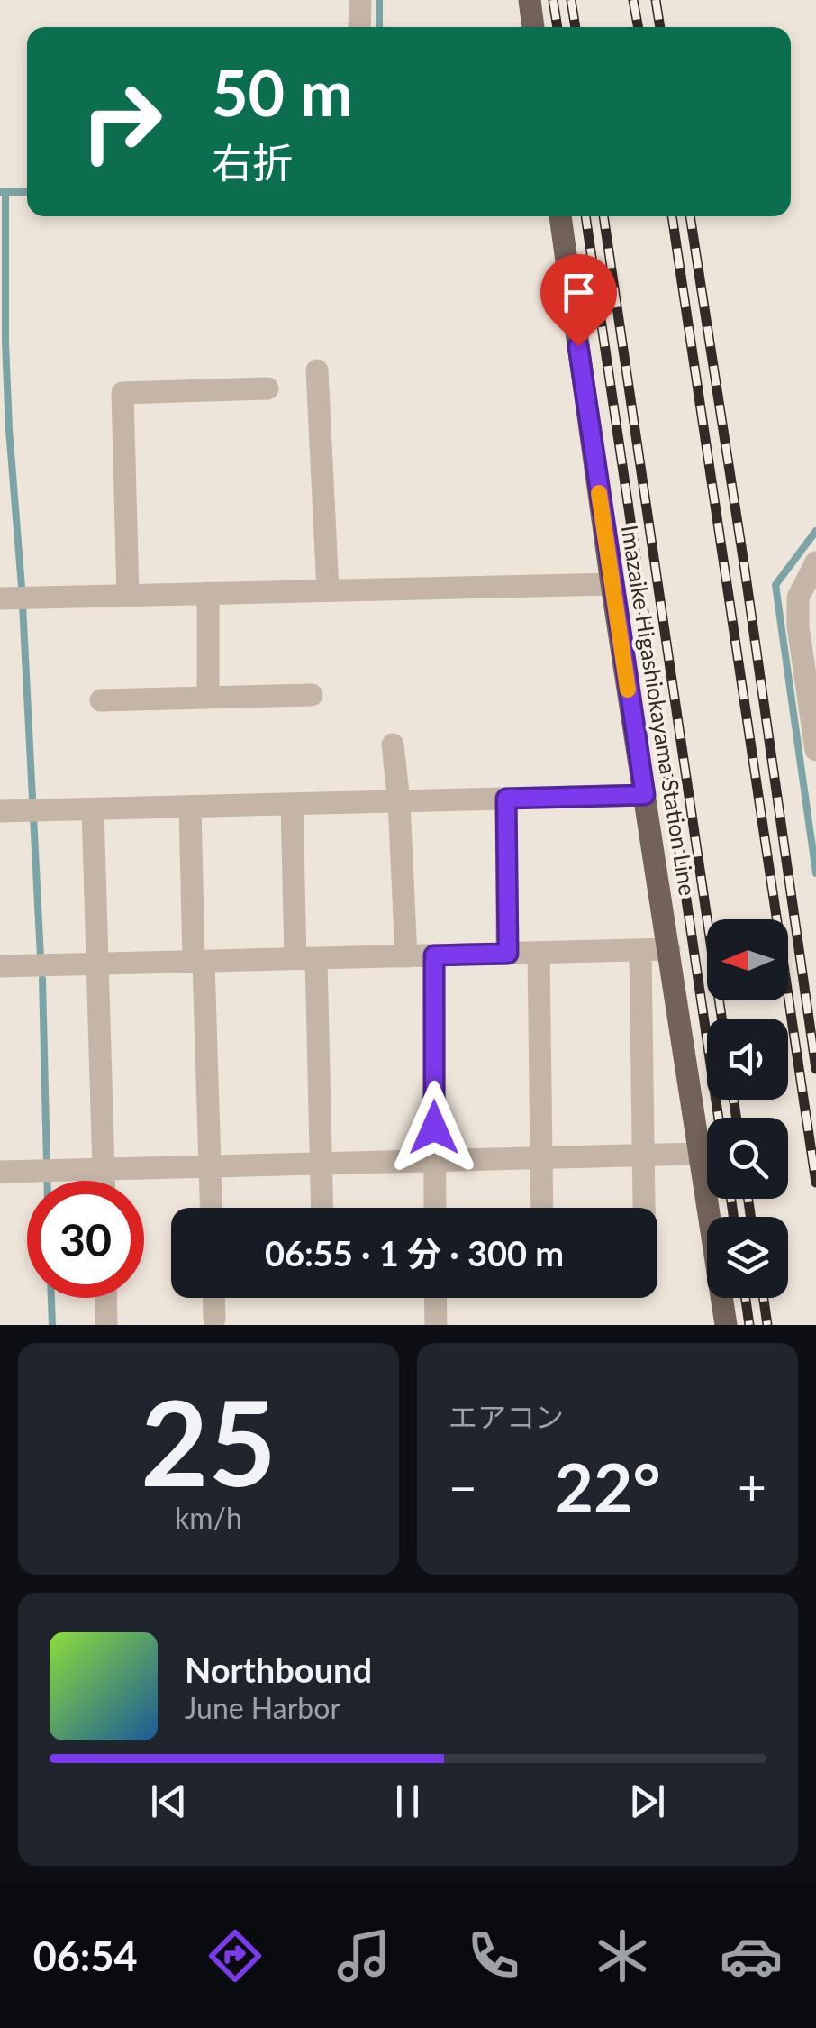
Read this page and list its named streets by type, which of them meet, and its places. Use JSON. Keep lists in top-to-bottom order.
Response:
{
  "streets": {
    "main road": ["Imazaike Higashiokayama Station Line"]
  },
  "north": "left",
  "page": {
    "turn": ["50 m", "右折"],
    "limit": "30",
    "trip": "06:55 · 1 分 · 300 m",
    "tile": [
      ["25", "km/h"],
      "エアコン"
    ],
    "heat": ["−", "22°", "+"],
    "song": ["Northbound", "June Harbor"],
    "tabs": "06:54"
  }
}
